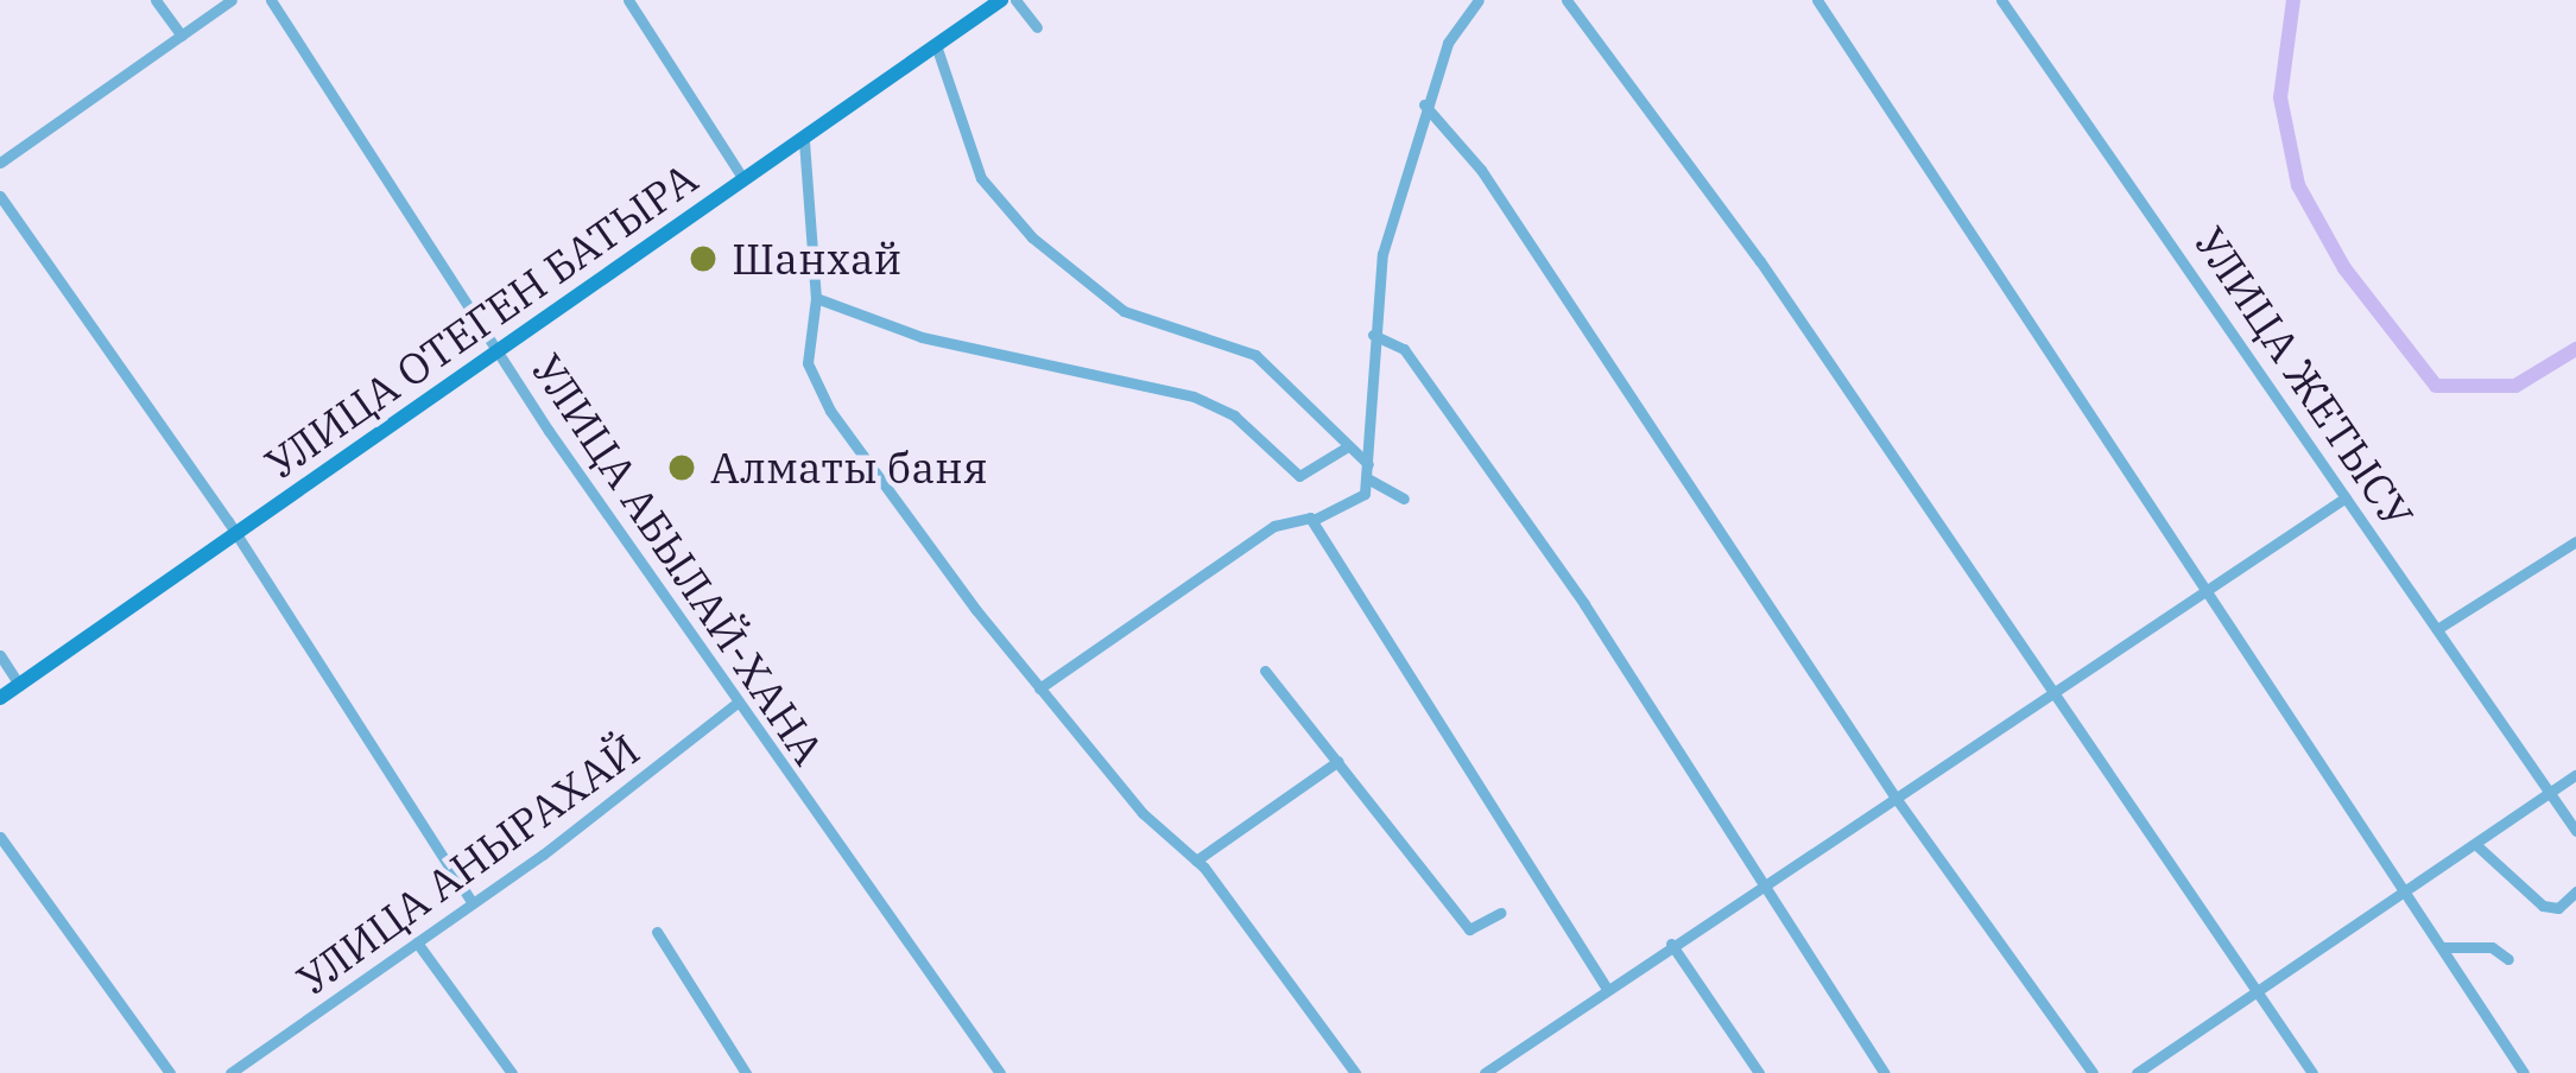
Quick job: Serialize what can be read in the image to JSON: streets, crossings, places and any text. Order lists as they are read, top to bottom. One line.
{"streets":{"main road":["УЛИЦА ОТЕГЕН БАТЫРА"],"street":["УЛИЦА ЖЕТЫСУ","УЛИЦА АБЫЛАЙ-ХАНА","УЛИЦА АНЫРАХАЙ"]},"crossings":[["УЛИЦА ОТЕГЕН БАТЫРА","УЛИЦА АБЫЛАЙ-ХАНА"],["УЛИЦА АБЫЛАЙ-ХАНА","УЛИЦА АНЫРАХАЙ"]],"places":["Шанхай","Алматы баня"]}
